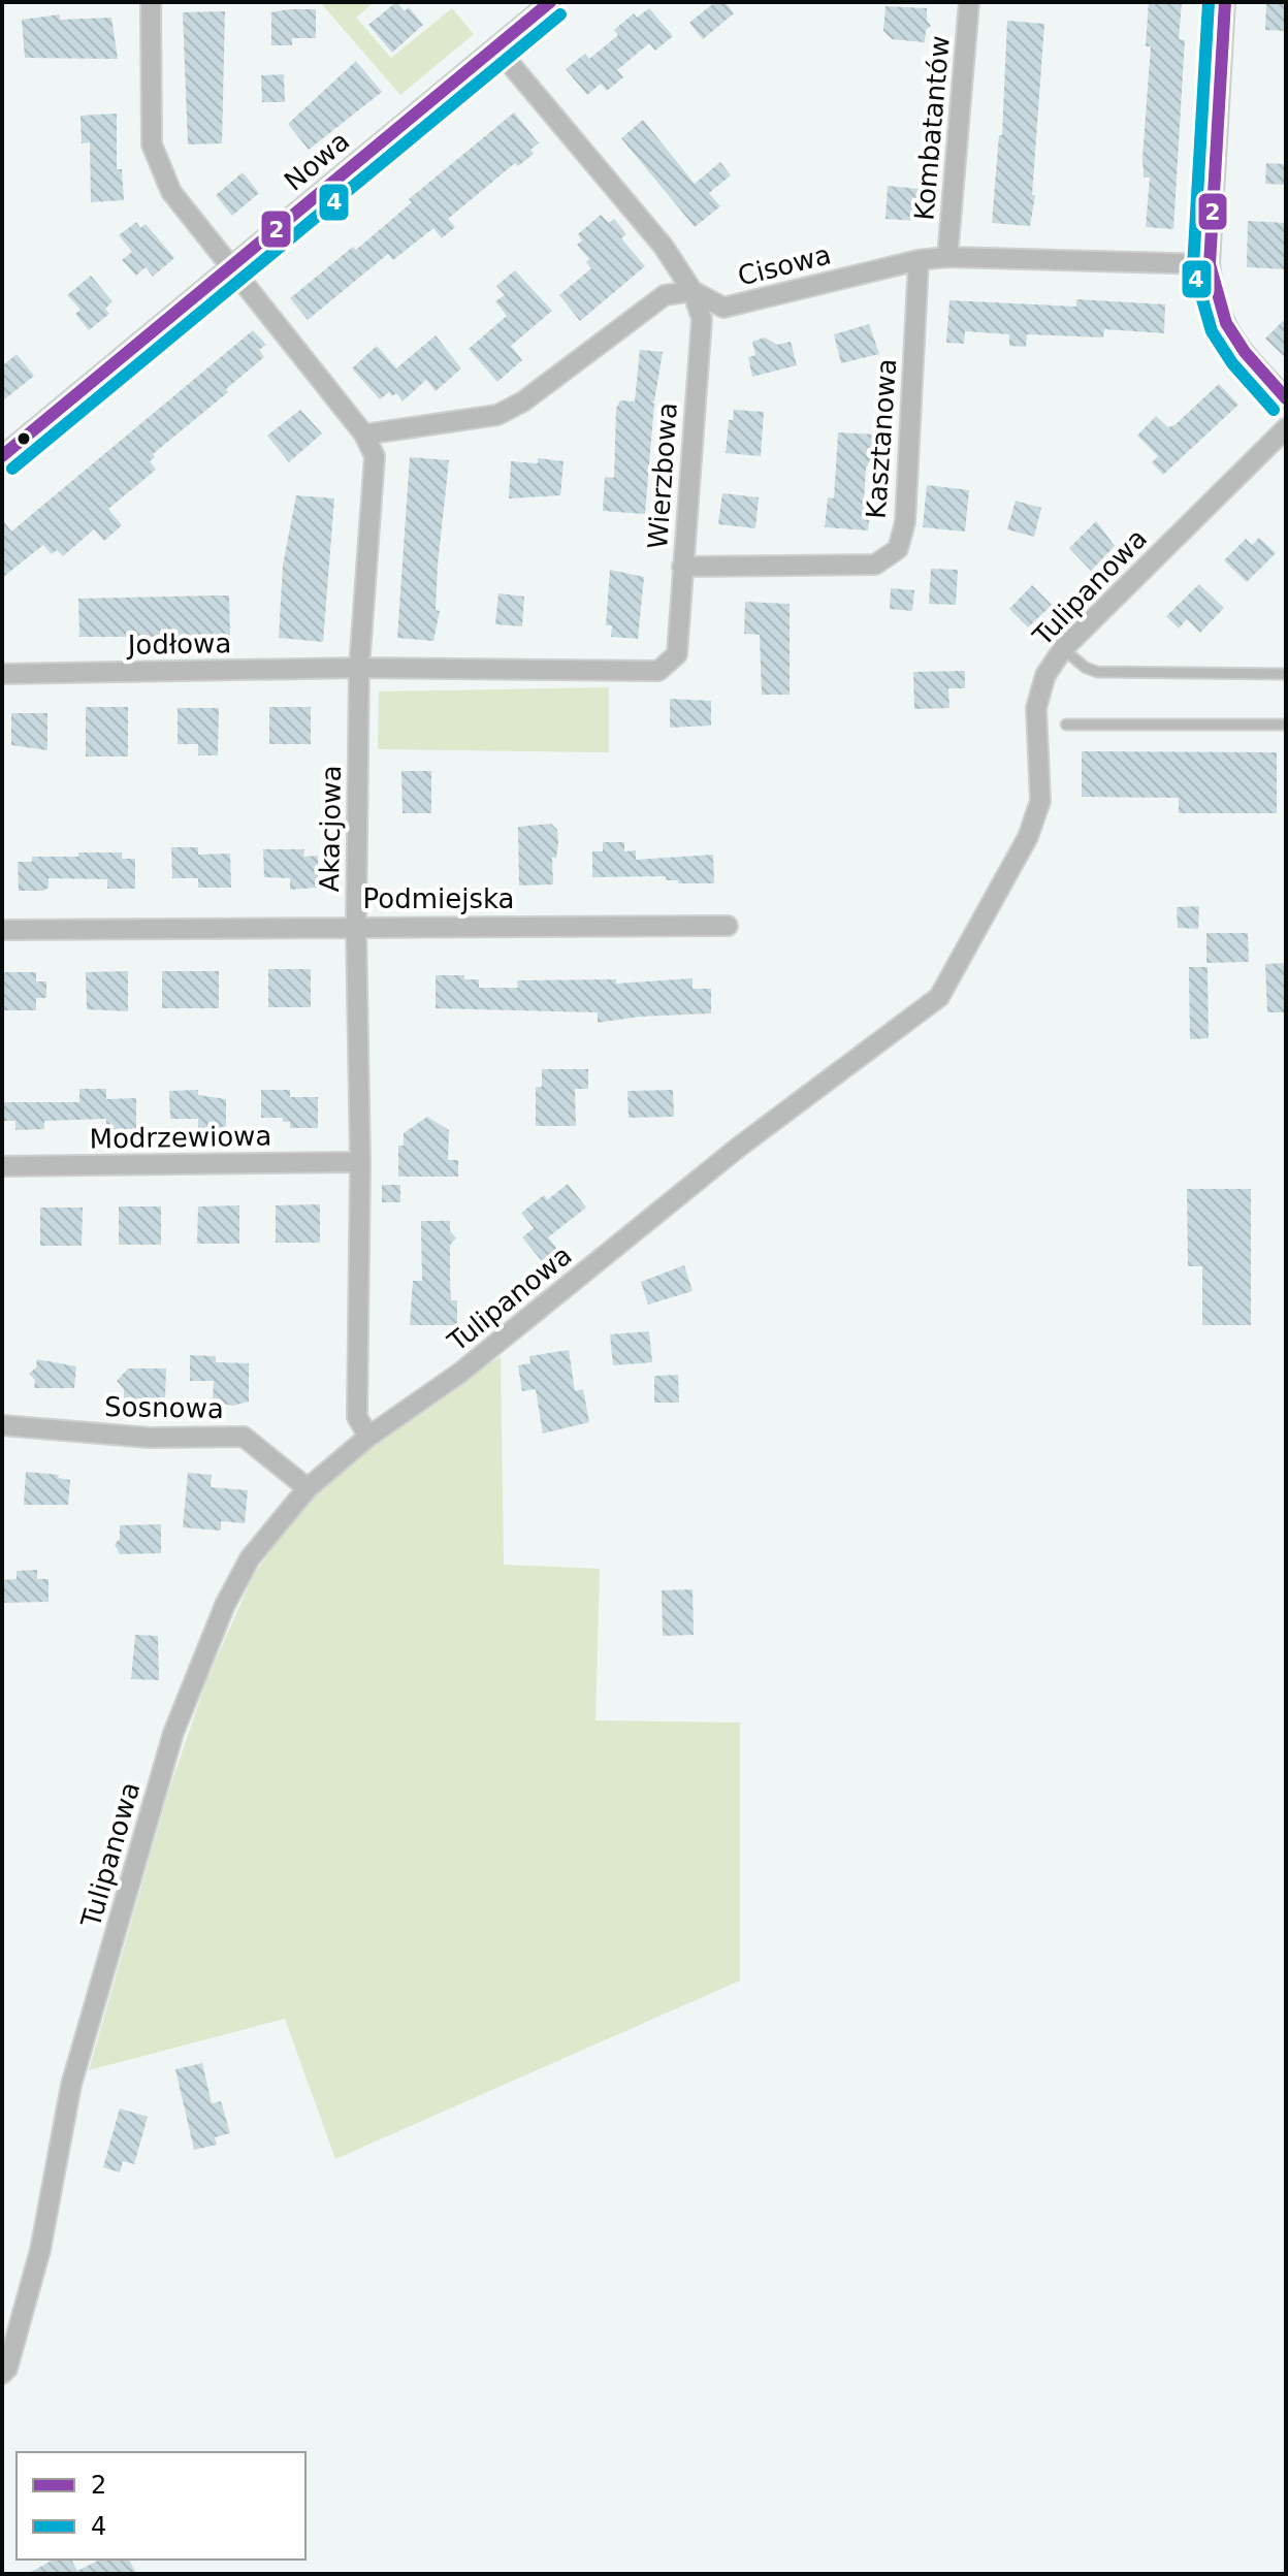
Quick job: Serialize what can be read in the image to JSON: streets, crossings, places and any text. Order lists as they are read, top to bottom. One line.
{"streets":{"street":["Kombatantów","Nowa","Cisowa","Kasztanowa","Wierzbowa","Tulipanowa","Jodłowa","Akacjowa","Podmiejska","Modrzewiowa","Sosnowa"]},"crossings":[["Kombatantów","Cisowa"],["Nowa","Wierzbowa"],["Nowa","Akacjowa"],["Cisowa","Kasztanowa"],["Cisowa","Wierzbowa"],["Kasztanowa","Wierzbowa"],["Wierzbowa","Jodłowa"],["Wierzbowa","Akacjowa"],["Tulipanowa","Akacjowa"],["Tulipanowa","Sosnowa"],["Jodłowa","Akacjowa"],["Akacjowa","Podmiejska"],["Akacjowa","Modrzewiowa"]],"lines":["transit line 2","transit line 4"],"legend":["2","4"]}
